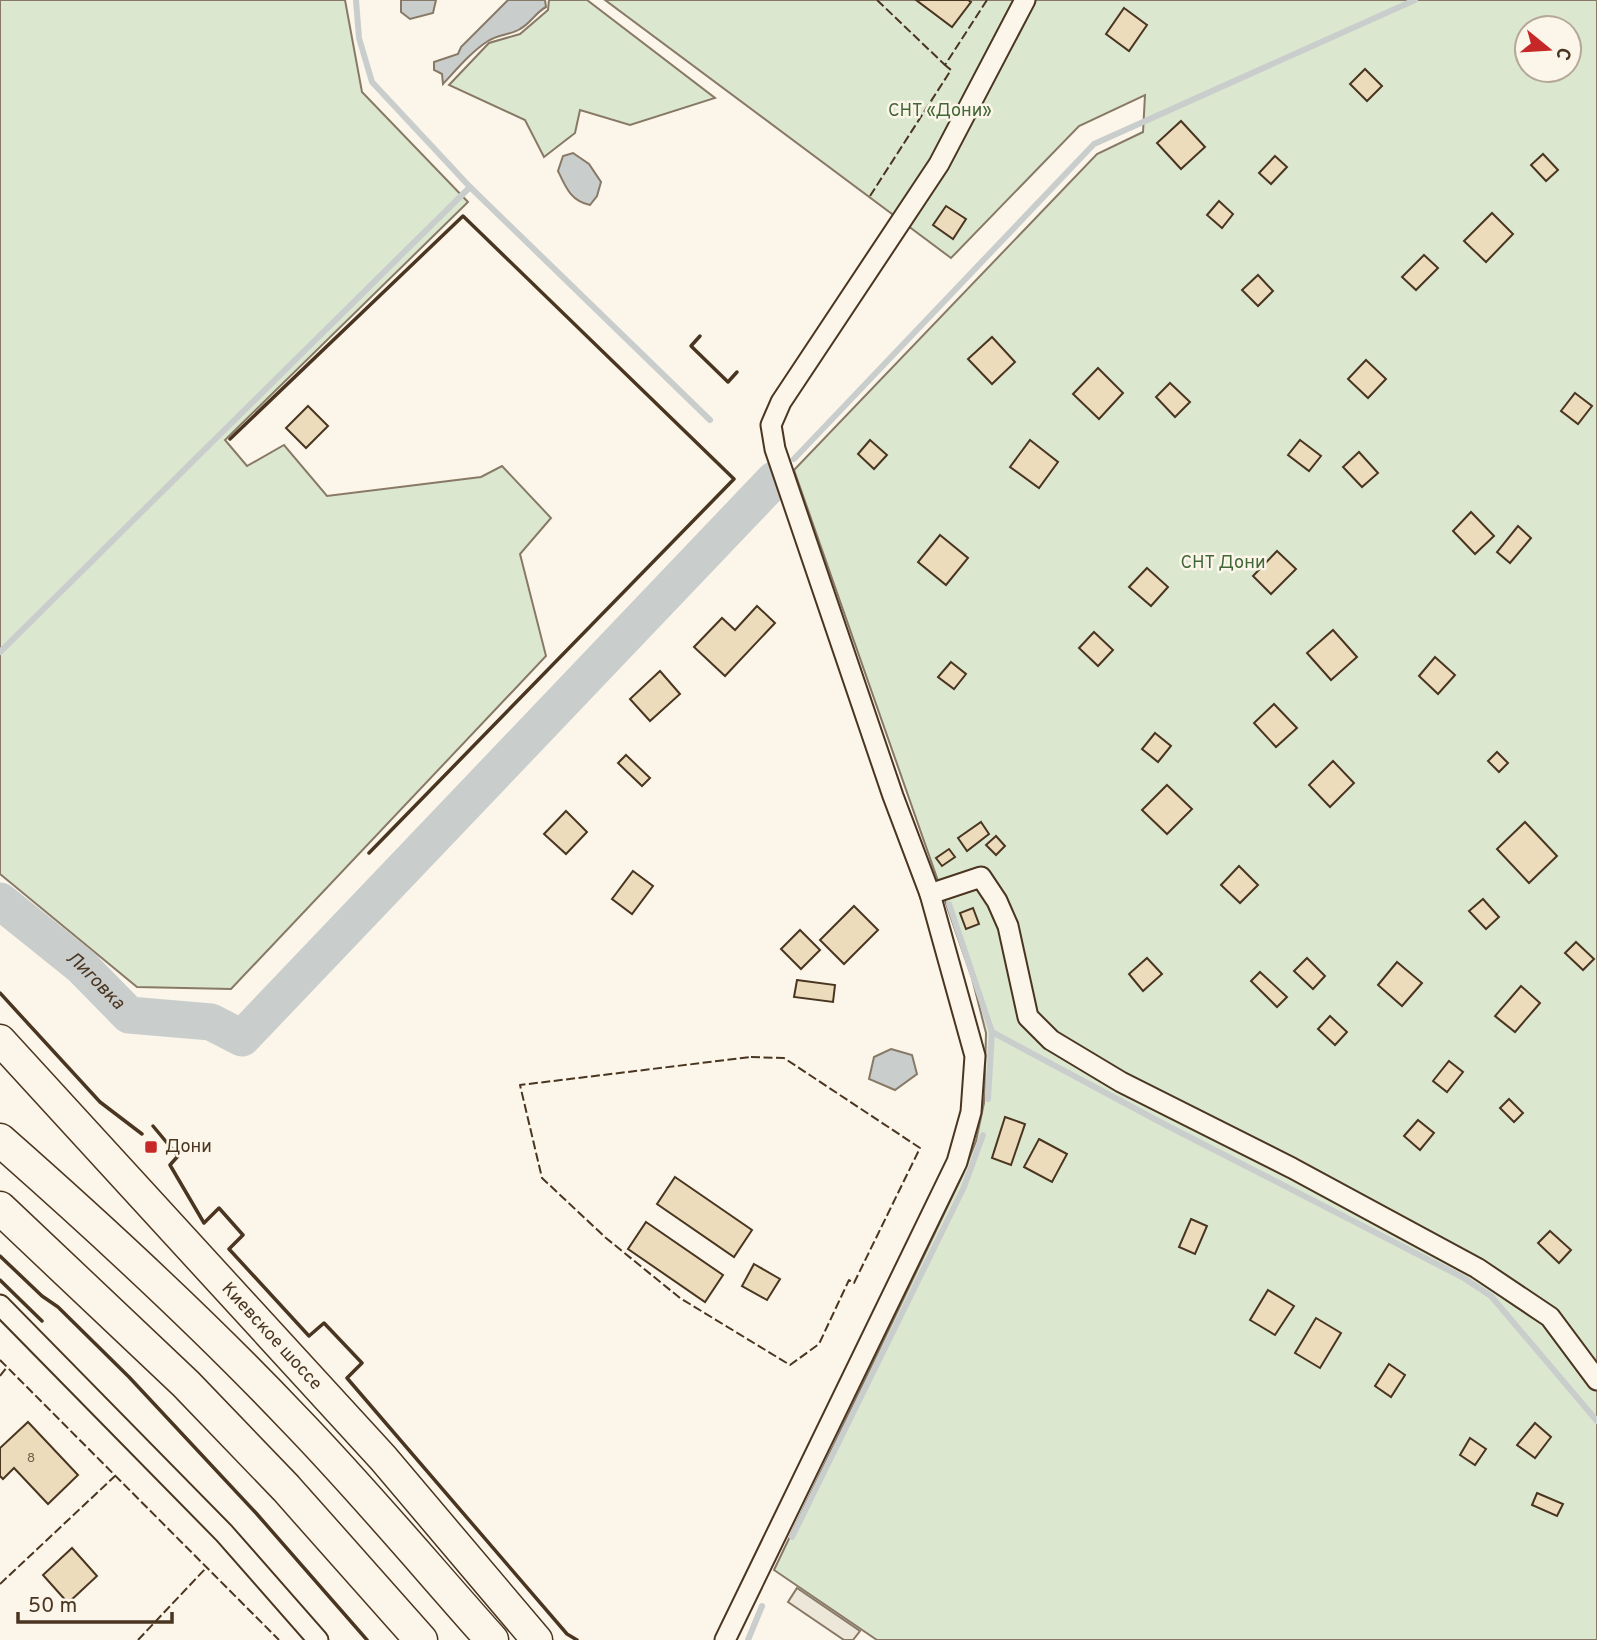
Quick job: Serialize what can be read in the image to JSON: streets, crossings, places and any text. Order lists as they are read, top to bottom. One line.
{"streets":{"main road":["Киевское шоссе"]},"water":["Лиговка"],"parks":["СНТ «Дони»","СНТ Дони"],"places":{"transit":["Дони"]},"house_numbers":["8"],"scale_bar":"50 m","north":"right"}
